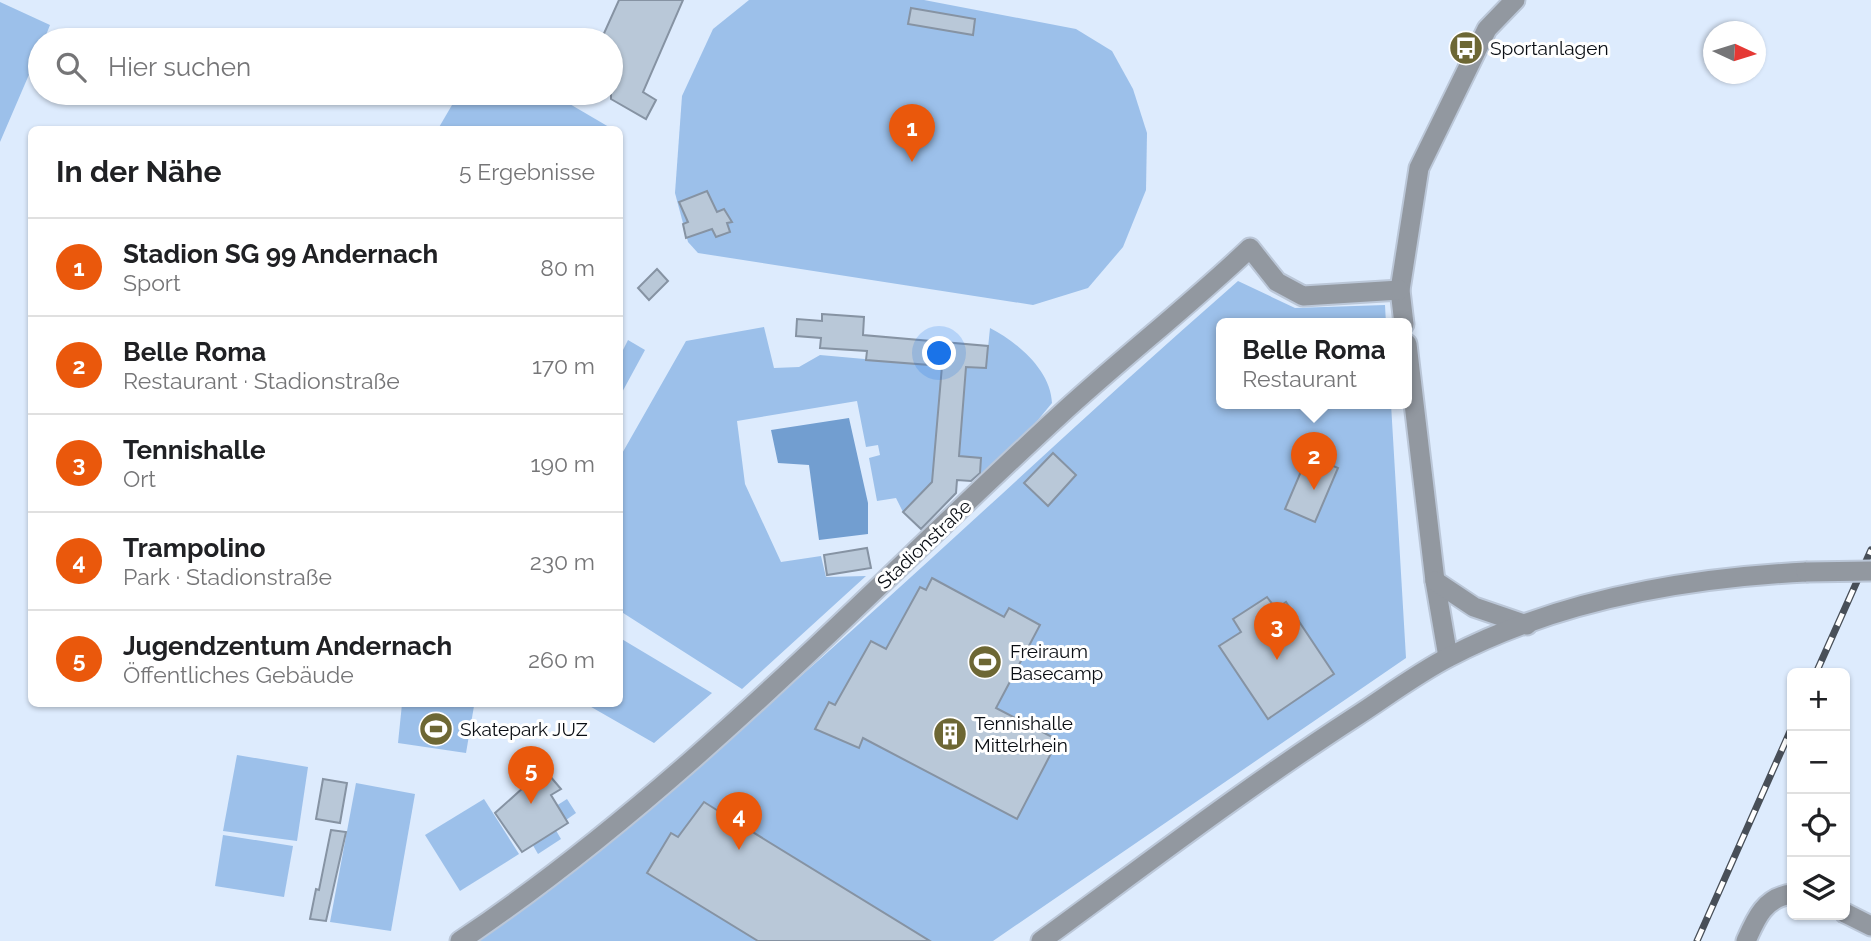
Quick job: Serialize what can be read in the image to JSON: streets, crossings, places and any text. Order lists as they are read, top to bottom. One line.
{"streets":{"street":["Stadionstraße"]},"places":{"bus stop":["Sportanlagen"],"sports":["Freiraum Basecamp","Skatepark JUZ"],"building":["Tennishalle Mittelrhein"]},"north":"right","page":{"search":"Hier suchen","pins":["1","2","3","5","4"],"heading":["In der Nähe","5 Ergebnisse"],"list":[{"mark":"1","name":"Stadion SG 99 Andernach","note":"Sport","value":"80 m"},{"mark":"2","name":"Belle Roma","note":"Restaurant · Stadionstraße","value":"170 m"},{"mark":"3","name":"Tennishalle","note":"Ort","value":"190 m"},{"mark":"4","name":"Trampolino","note":"Park · Stadionstraße","value":"230 m"},{"mark":"5","name":"Jugendzentum Andernach","note":"Öffentliches Gebäude","value":"260 m"}],"popup":["Belle Roma","Restaurant"],"map_buttons":["+","−"]}}
